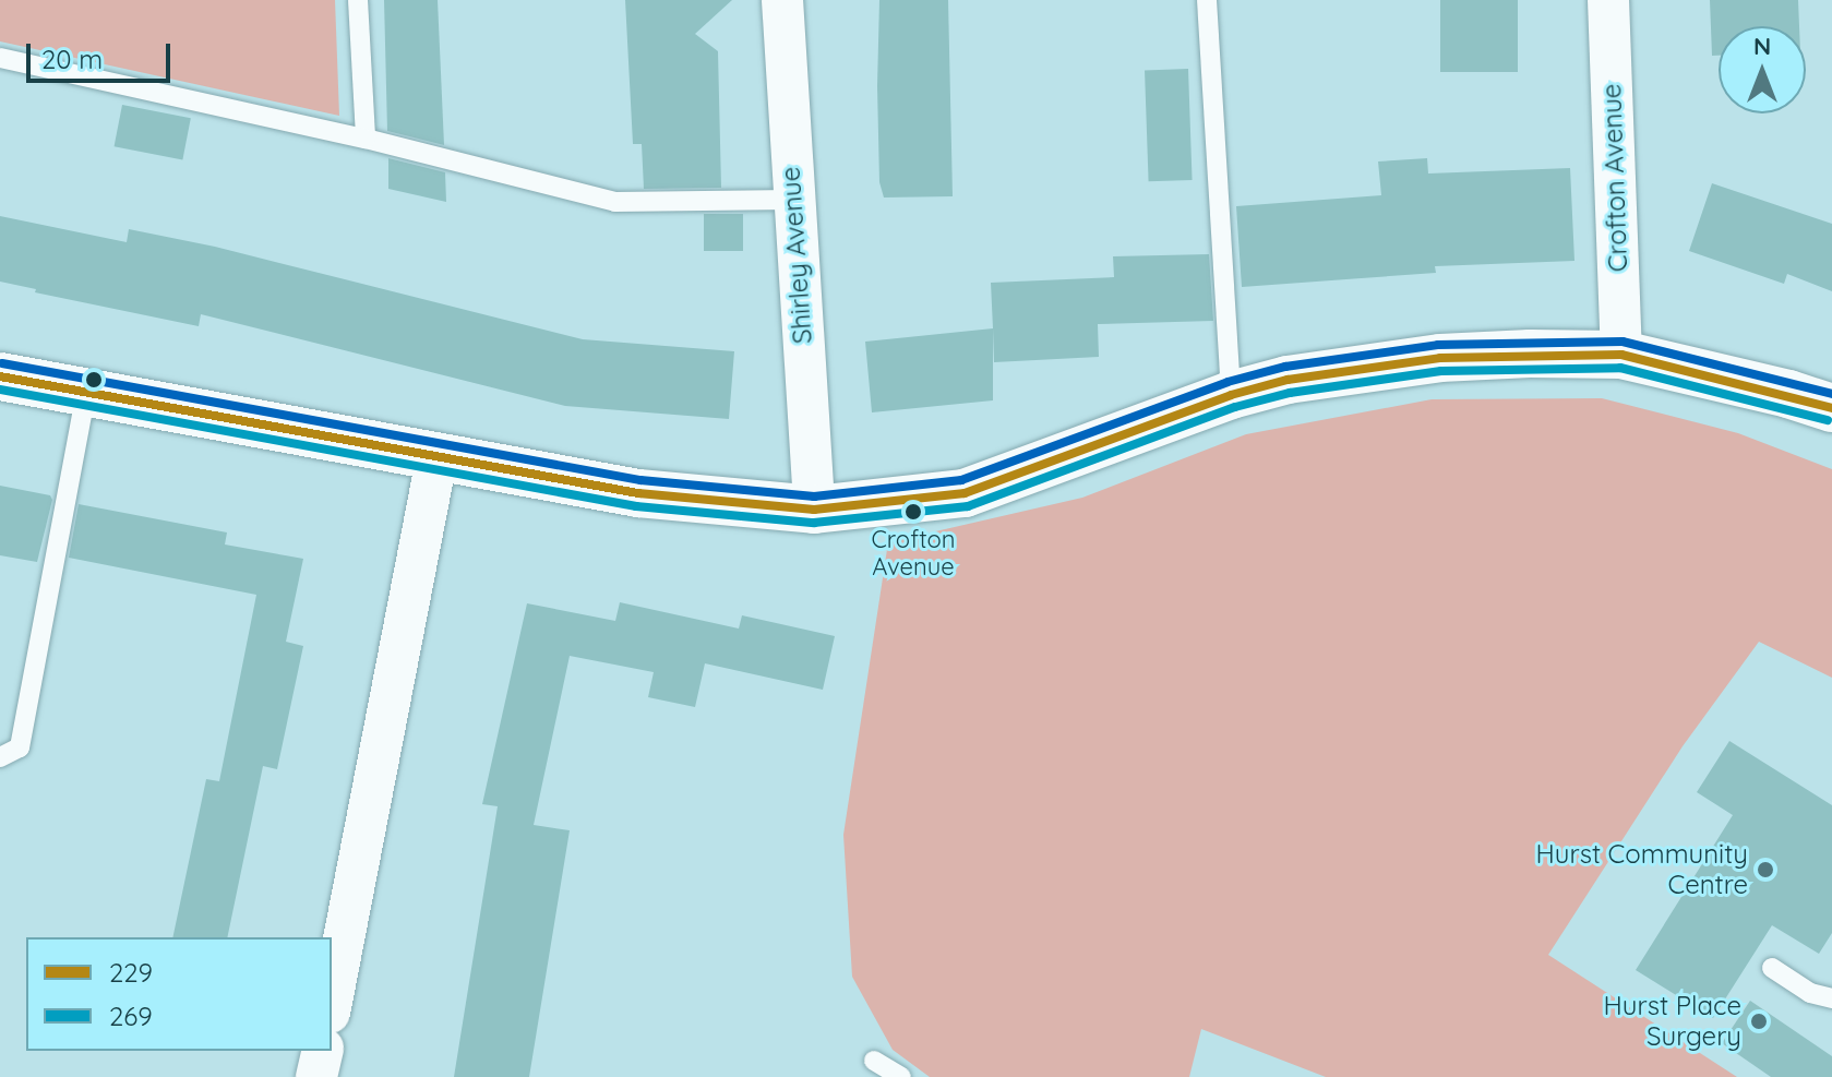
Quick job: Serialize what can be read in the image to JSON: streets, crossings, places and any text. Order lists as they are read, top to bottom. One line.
{"streets":{"street":["Crofton Avenue","Shirley Avenue"]},"places":["Crofton Avenue","Hurst Community Centre","Hurst Place Surgery"],"lines":["transit line 229","transit line 269"],"legend":["229","269"],"scale_bar":"20 m","north":"top"}
